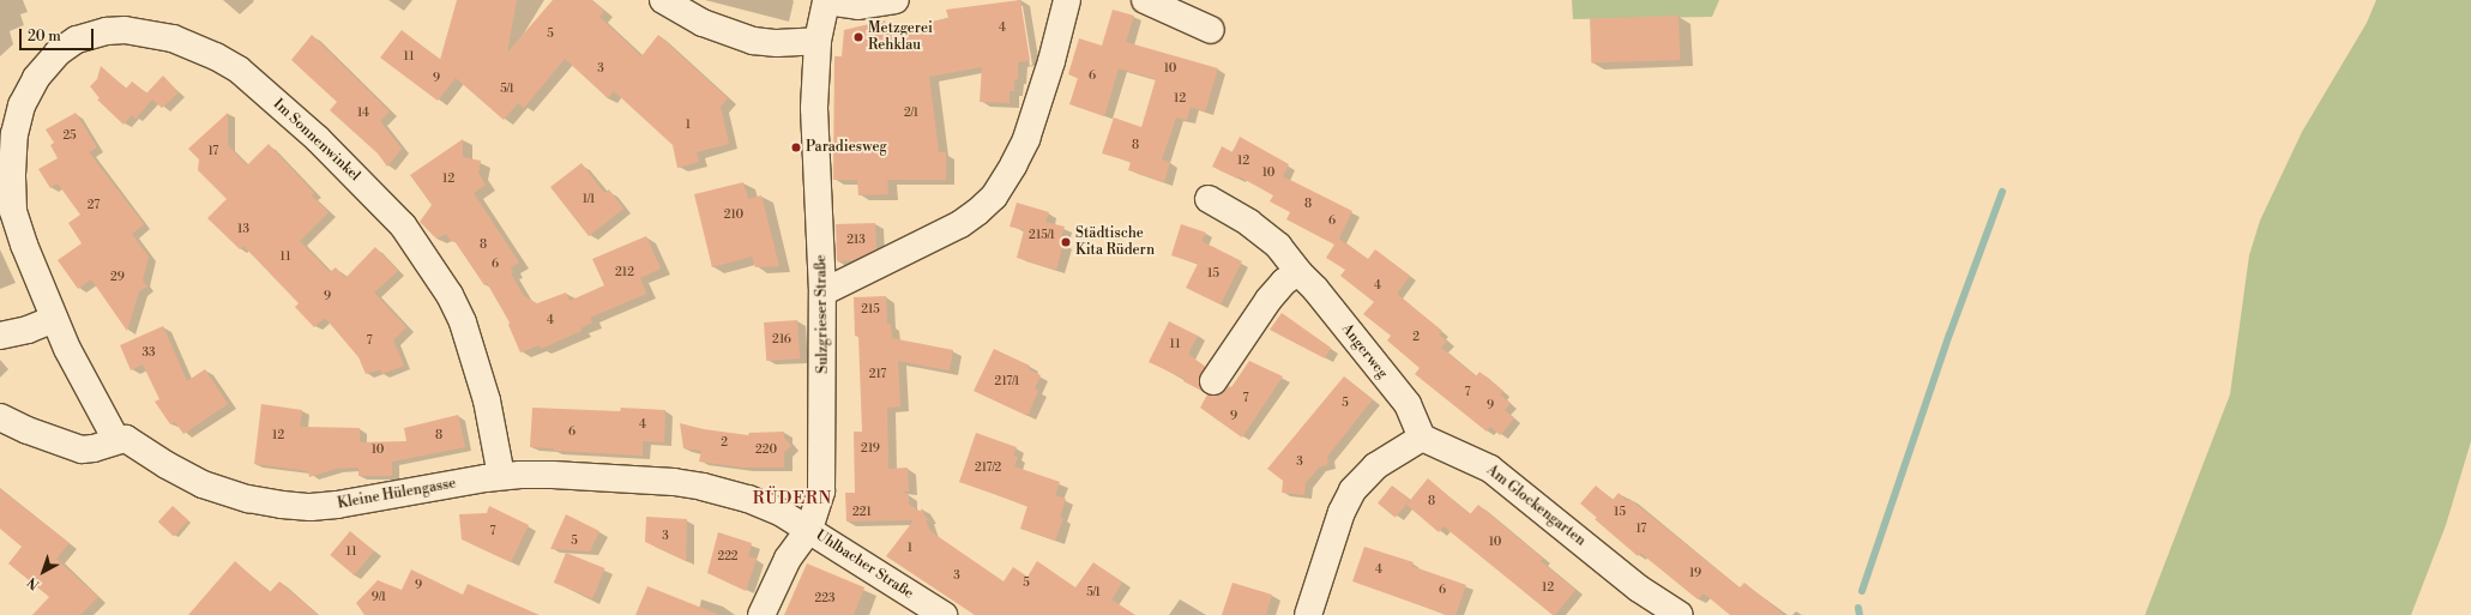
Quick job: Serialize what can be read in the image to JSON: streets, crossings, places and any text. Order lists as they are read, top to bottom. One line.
{"streets":{"street":["Im Sonnenwinkel","Sulzgrieser Straße","Angerweg","Kleine Hülengasse","Am Glockengarten","Uhlbacher Straße"]},"crossings":[["Im Sonnenwinkel","Kleine Hülengasse"],["Sulzgrieser Straße","Kleine Hülengasse"],["Sulzgrieser Straße","Uhlbacher Straße"],["Angerweg","Am Glockengarten"],["Kleine Hülengasse","Uhlbacher Straße"]],"districts":["RÜDERN"],"places":["Metzgerei Rehklau","Paradiesweg","Städtische Kita Rüdern"],"house_numbers":["4","5","11","3","10","6","9","5/1","12","14","2/1","1","25","8","17","12","10","12","1/1","8","27","210","6","13","215/1","213","8","11","6","212","15","29","4","9","215","4","2","216","7","11","33","217","217/1","7","7","5","9","9","4","6","12","8","2","219","10","220","3","217/2","8","221","15","17","7","3","5","10","1","11","222","4","19","3","5","9","12","6","5/1","9/1","223"],"scale_bar":"20 m","north":"bottom left"}
